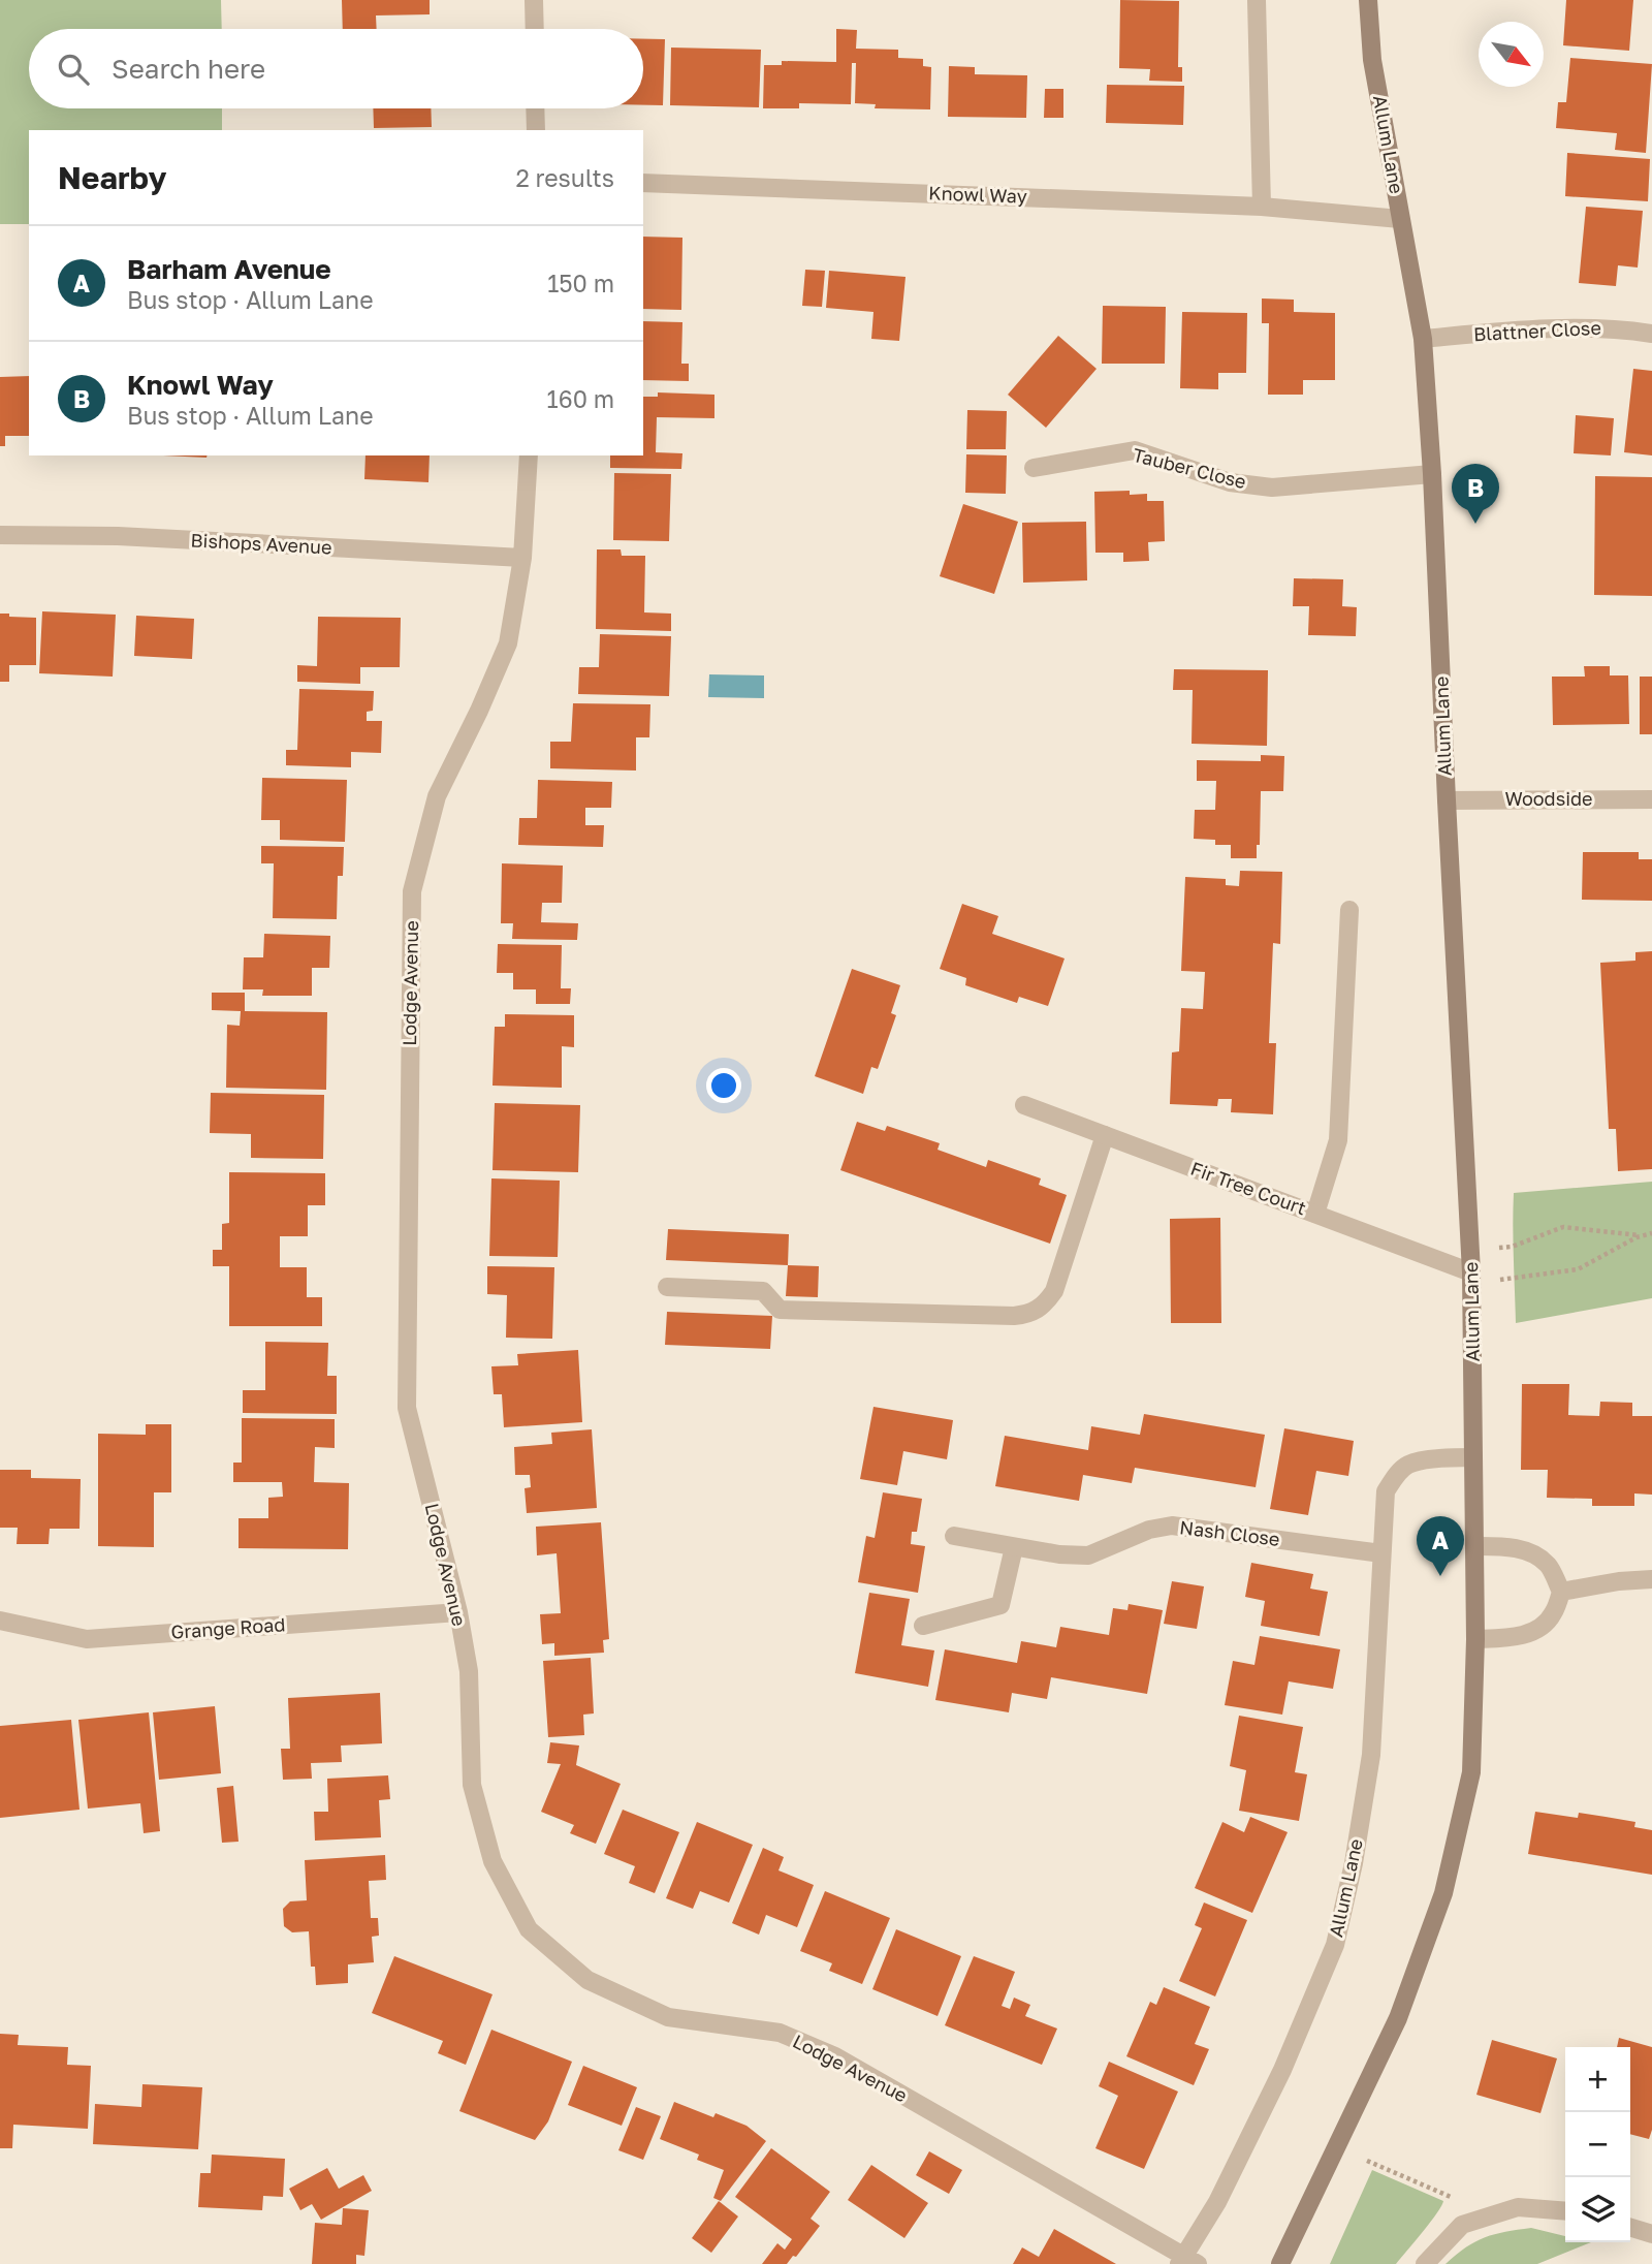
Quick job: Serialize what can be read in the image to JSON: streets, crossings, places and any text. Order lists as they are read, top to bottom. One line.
{"streets":{"main road":["Allum Lane"],"street":["Knowl Way","Blattner Close","Tauber Close","Bishops Avenue","Woodside","Lodge Avenue","Fir Tree Court","Nash Close","Grange Road"]},"crossings":[["Allum Lane","Knowl Way"],["Allum Lane","Blattner Close"],["Allum Lane","Tauber Close"],["Allum Lane","Woodside"],["Allum Lane","Lodge Avenue"],["Allum Lane","Fir Tree Court"],["Allum Lane","Nash Close"],["Bishops Avenue","Lodge Avenue"],["Lodge Avenue","Grange Road"]],"north":"bottom right","page":{"search":"Search here","heading":["Nearby","2 results"],"list":[{"mark":"A","name":"Barham Avenue","note":"Bus stop · Allum Lane","value":"150 m"},{"mark":"B","name":"Knowl Way","note":"Bus stop · Allum Lane","value":"160 m"}],"pins":["B","A"],"map_buttons":["+","−"]}}
